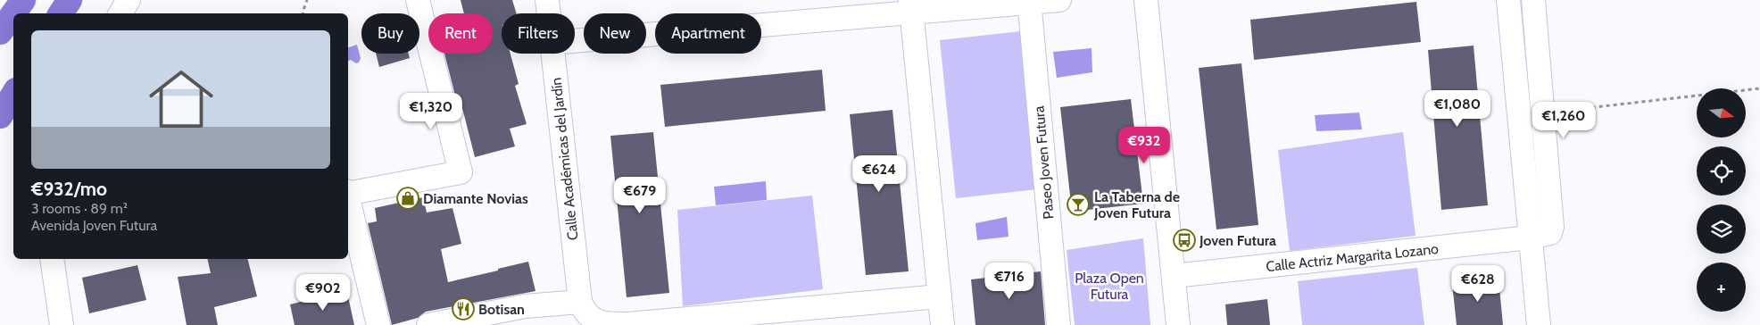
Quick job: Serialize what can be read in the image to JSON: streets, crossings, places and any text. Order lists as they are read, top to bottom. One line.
{"streets":{"street":["Calle Académicas del Jardín","Paseo Joven Futura","Calle Actriz Margarita Lozano"]},"parks":["Plaza Open Futura"],"places":{"shop":["Diamante Novias"],"bar":["La Taberna de Joven Futura"],"bus stop":["Joven Futura"],"restaurant":["Botisan"]},"north":"right","page":{"chip":["Buy","Rent","Filters","New","Apartment"],"list":[{"name":"€932/mo","note":"3 rooms · 89 m² · Avenida Joven Futura"}],"map_buttons":"+","price":["€1,080","€1,320","€1,260","€932","€624","€679","€716","€628","€902"]}}
